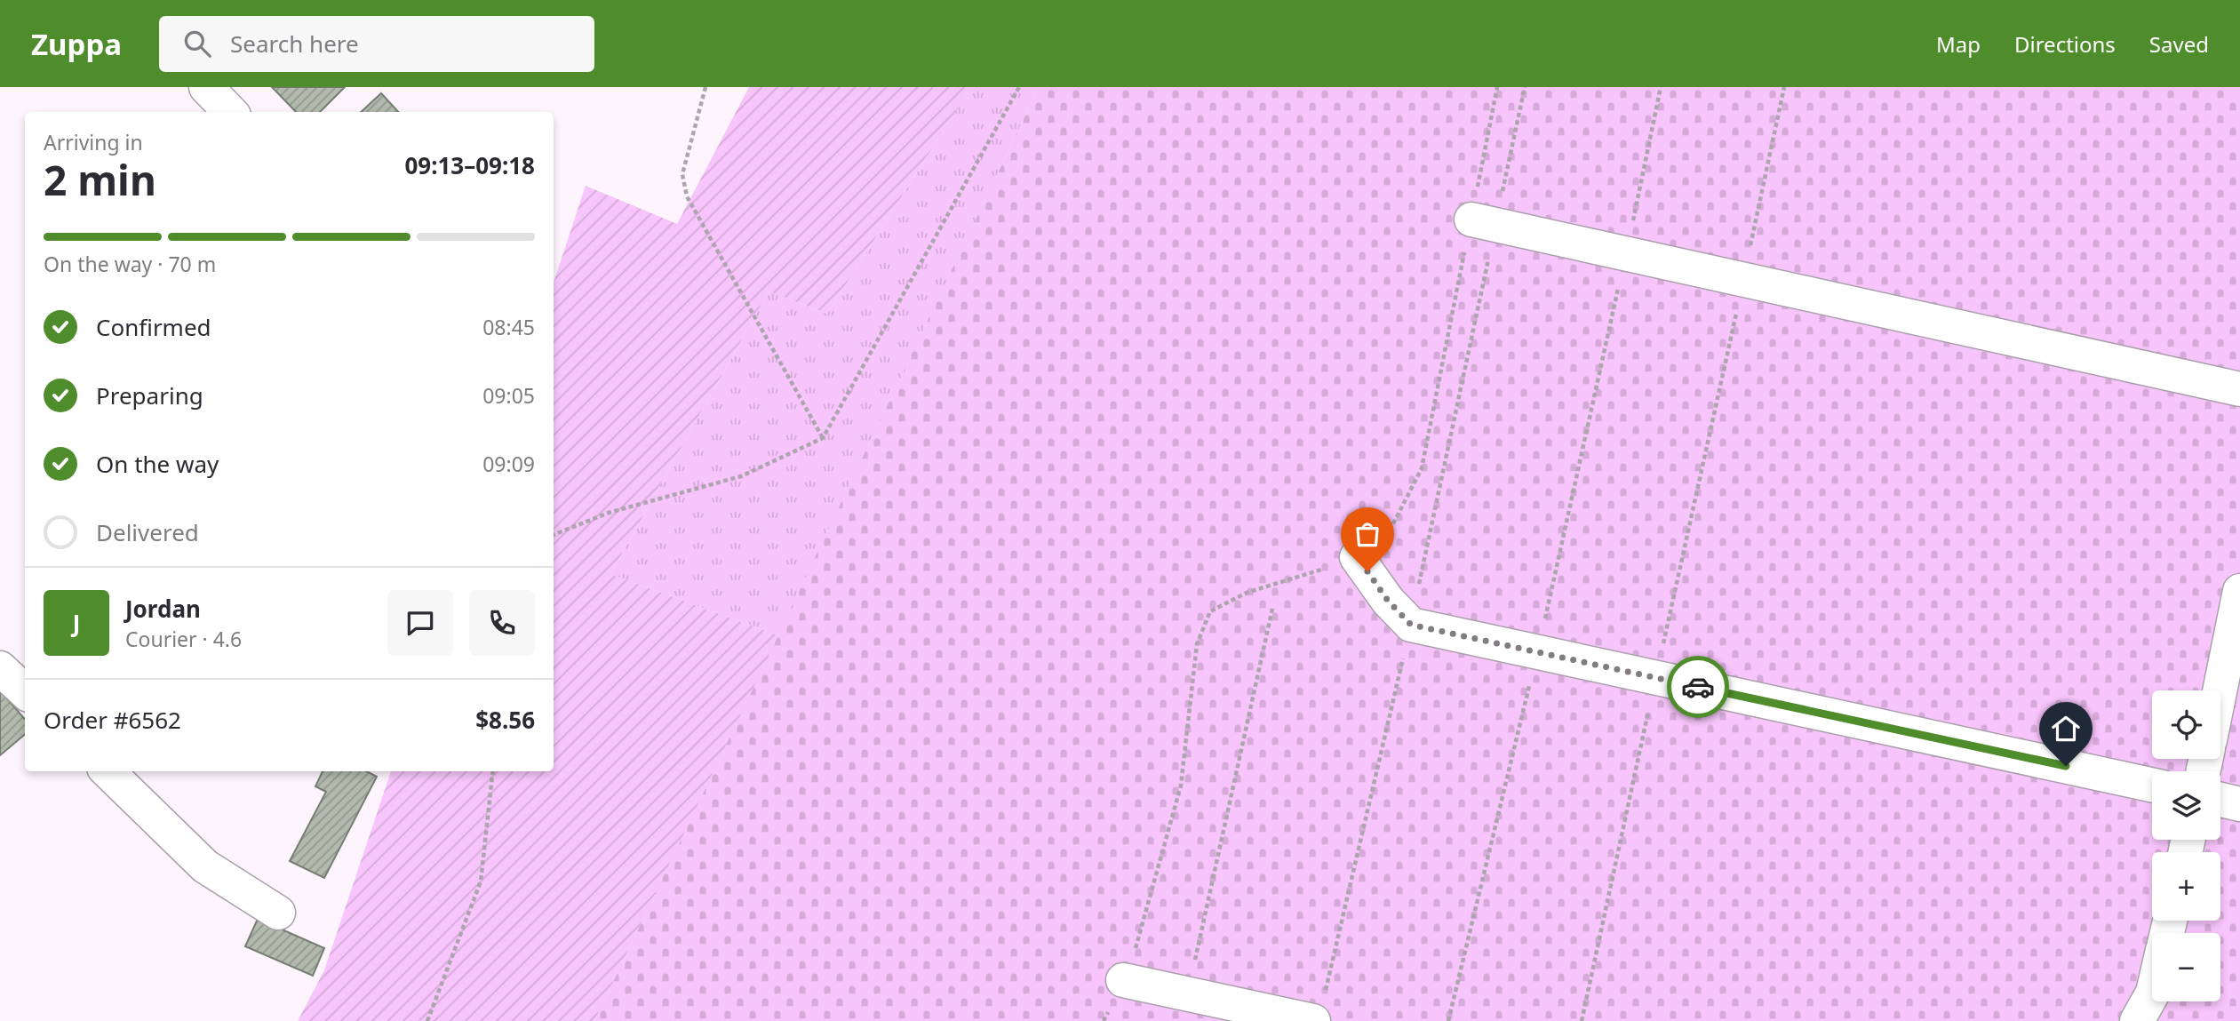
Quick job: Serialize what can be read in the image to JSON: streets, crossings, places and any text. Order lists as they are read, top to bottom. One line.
{"page":{"header":"Zuppa","search":"Search here","nav":["Map","Directions","Saved"],"heading":["2 min","Arriving in","09:13–09:18"],"panel":["Jordan","Courier · 4.6","Order #6562","$8.56"],"bar":"On the way · 70 m","list":[["Confirmed","08:45"],["Preparing","09:05"],["On the way","09:09"],"Delivered"],"round":"J","map_buttons":["+","−"]}}
